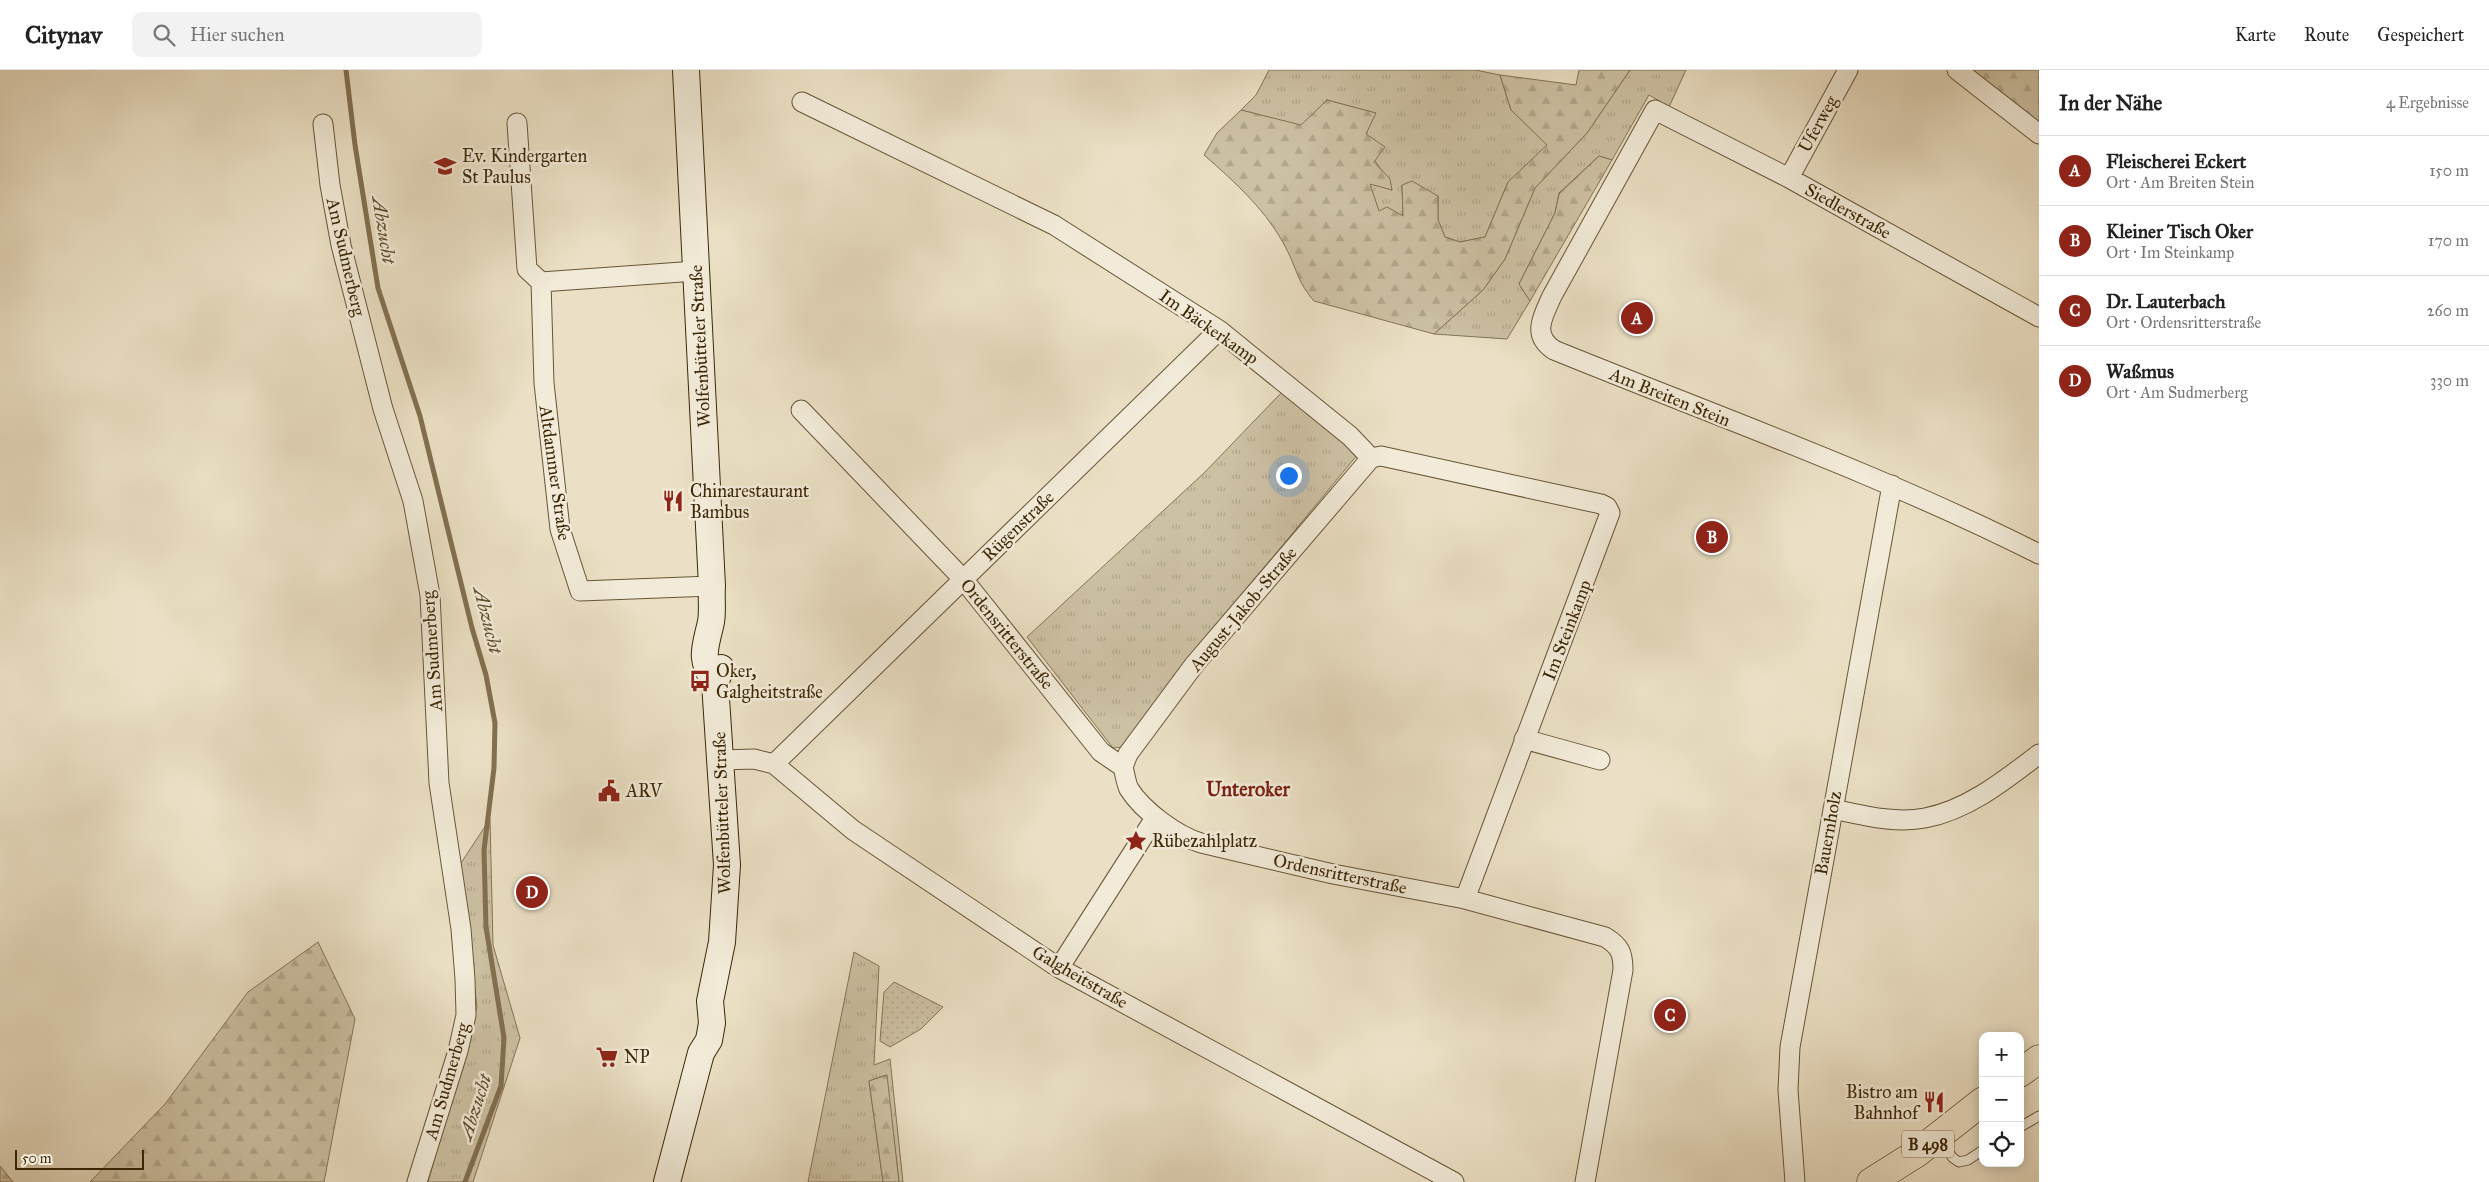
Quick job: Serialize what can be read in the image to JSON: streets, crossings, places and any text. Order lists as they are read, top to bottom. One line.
{"streets":{"main road":["Wolfenbütteler Straße","B 498"],"street":["Uferweg","Siedlerstraße","Am Sudmerberg","Im Bäckerkamp","Am Breiten Stein","Altdammer Straße","Rügenstraße","August-Jakob-Straße","Im Steinkamp","Ordensritterstraße","Bauernholz","Galgheitstraße"]},"crossings":[["Uferweg","Siedlerstraße"],["Siedlerstraße","Am Breiten Stein"],["Im Bäckerkamp","Rügenstraße"],["Im Bäckerkamp","August-Jakob-Straße"],["Im Bäckerkamp","Im Steinkamp"],["Wolfenbütteler Straße","Altdammer Straße"],["Wolfenbütteler Straße","Galgheitstraße"],["Am Breiten Stein","Bauernholz"],["Rügenstraße","Ordensritterstraße"],["Rügenstraße","Galgheitstraße"],["August-Jakob-Straße","Im Steinkamp"],["August-Jakob-Straße","Ordensritterstraße"],["Im Steinkamp","Ordensritterstraße"]],"districts":["Unteroker"],"water":["Abzucht"],"places":{"school or university":["Ev. Kindergarten St Paulus"],"restaurant":["Chinarestaurant Bambus","Bistro am Bahnhof"],"bus stop":["Oker, Galgheitstraße"],"public building":["ARV"],"place":["Rübezahlplatz"],"supermarket":["NP"]},"scale_bar":"50 m","page":{"header":"Citynav","search":"Hier suchen","nav":["Karte","Route","Gespeichert"],"heading":["In der Nähe","4 Ergebnisse"],"list":[{"mark":"A","name":"Fleischerei Eckert","note":"Ort · Am Breiten Stein","value":"150 m"},{"mark":"B","name":"Kleiner Tisch Oker","note":"Ort · Im Steinkamp","value":"170 m"},{"mark":"C","name":"Dr. Lauterbach","note":"Ort · Ordensritterstraße","value":"260 m"},{"mark":"D","name":"Waßmus","note":"Ort · Am Sudmerberg","value":"330 m"}],"pins":["A","B","D","C"],"map_buttons":["+","−"],"scale":"50 m"}}
